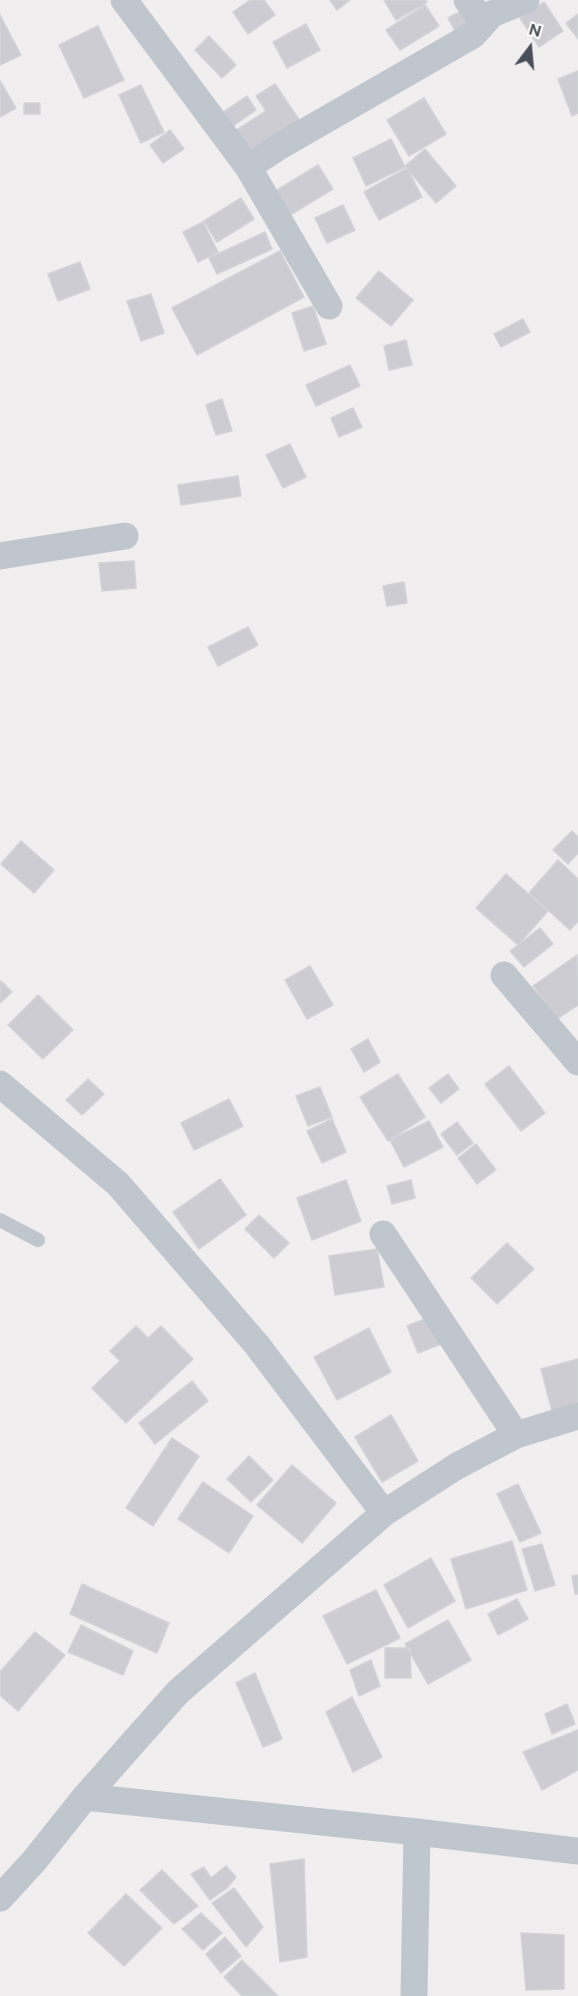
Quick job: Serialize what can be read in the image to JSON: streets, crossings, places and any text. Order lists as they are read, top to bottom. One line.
{"north":"top"}
